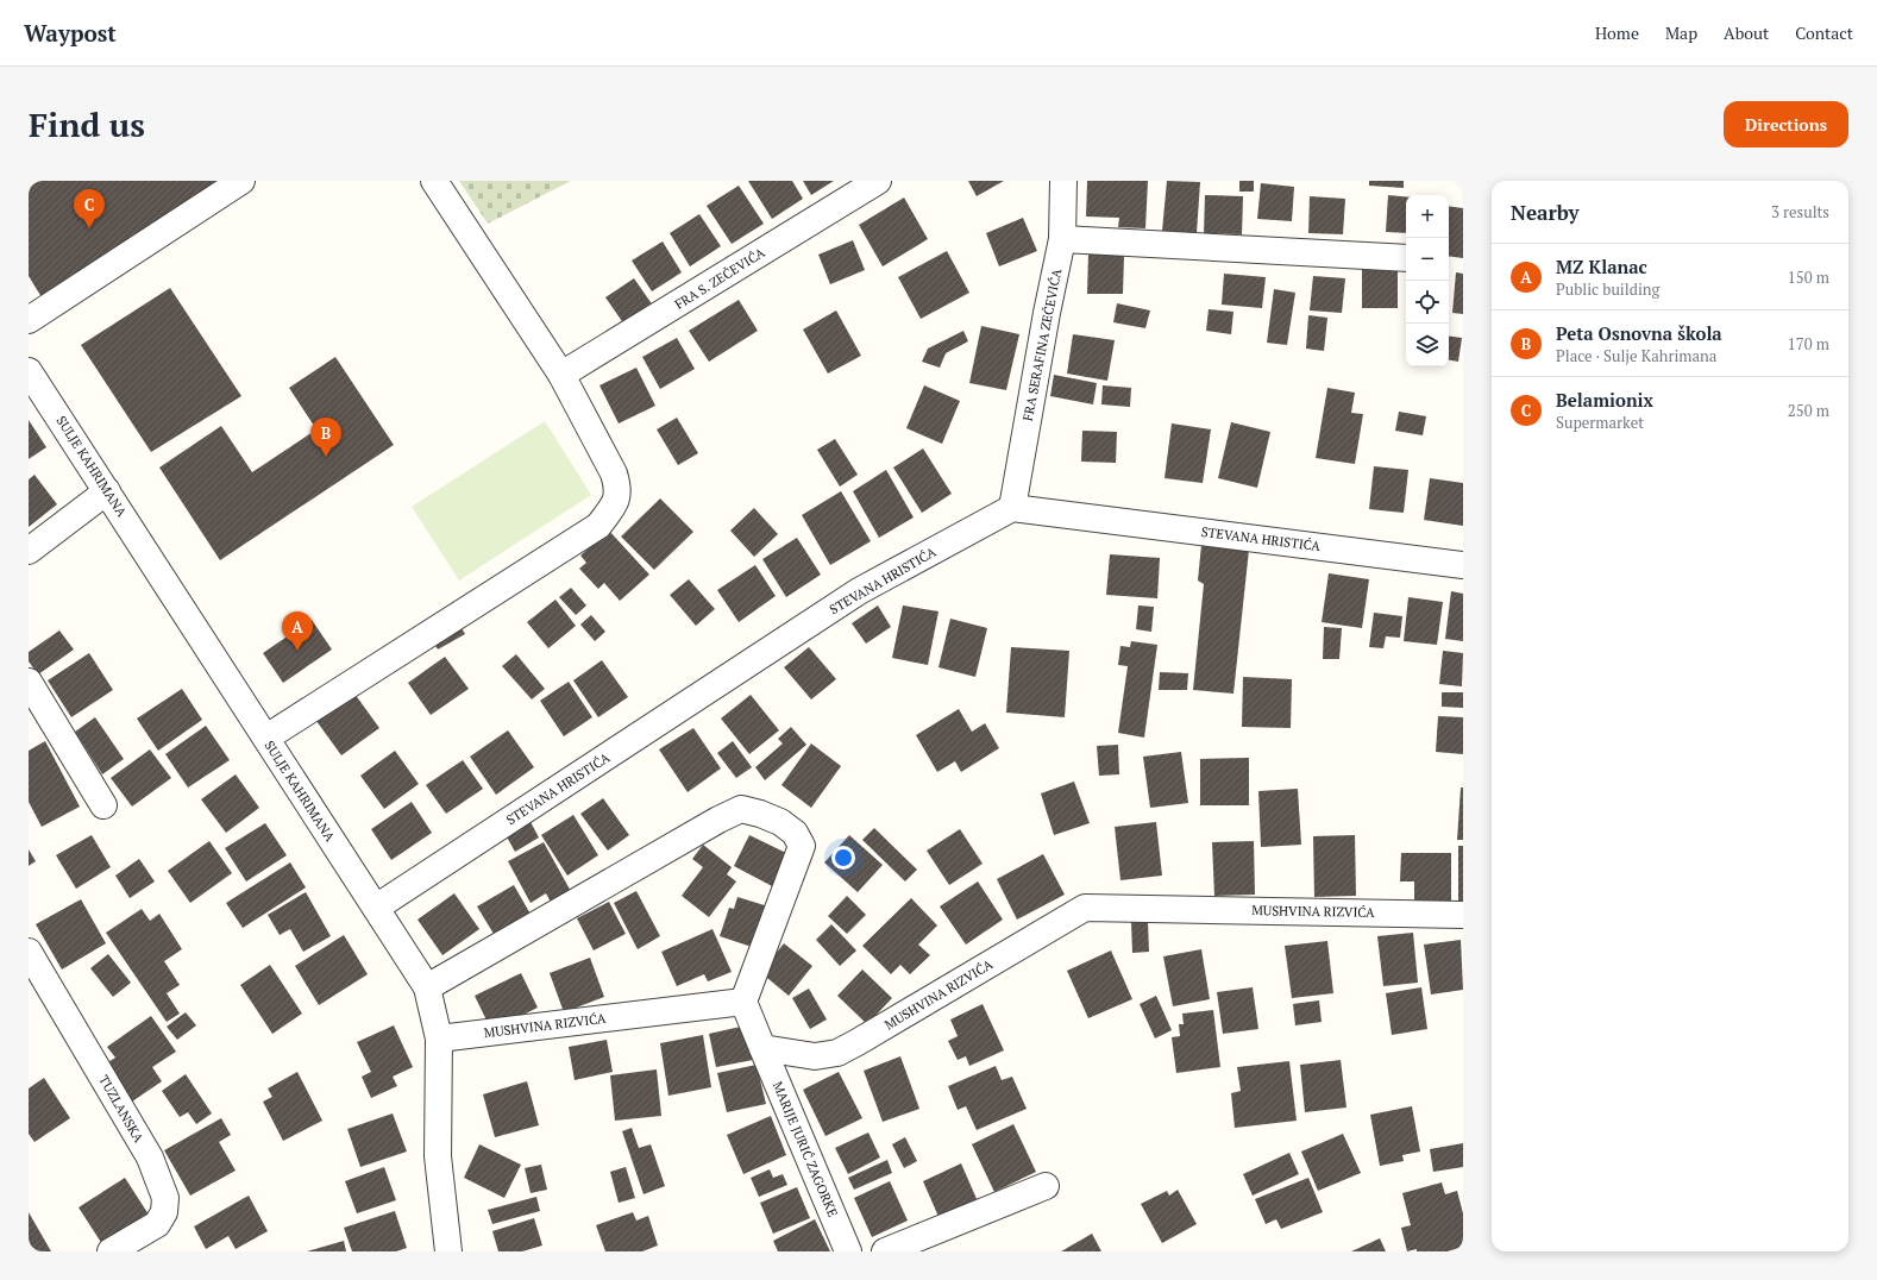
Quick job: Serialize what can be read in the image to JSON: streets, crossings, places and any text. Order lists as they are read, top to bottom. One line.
{"streets":{"street":["FRA S. ZEČEVIĆA","FRA SERAFINA ZEČEVIĆA","SULJE KAHRIMANA","STEVANA HRISTIĆA","MUSHVINA RIZVIĆA","TUZLANSKA","MARIJE JURIĆ ZAGORKE"]},"crossings":[["FRA SERAFINA ZEČEVIĆA","STEVANA HRISTIĆA"],["SULJE KAHRIMANA","STEVANA HRISTIĆA"],["SULJE KAHRIMANA","MUSHVINA RIZVIĆA"],["MUSHVINA RIZVIĆA","MARIJE JURIĆ ZAGORKE"]],"page":{"header":"Waypost","nav":["Home","Map","About","Contact"],"buttons":"Directions","title":"Find us","heading":["Nearby","3 results"],"pins":["C","B","A"],"map_buttons":["+","−"],"list":[{"mark":"A","name":"MZ Klanac","note":"Public building","value":"150 m"},{"mark":"B","name":"Peta Osnovna škola","note":"Place · Sulje Kahrimana","value":"170 m"},{"mark":"C","name":"Belamionix","note":"Supermarket","value":"250 m"}]}}
